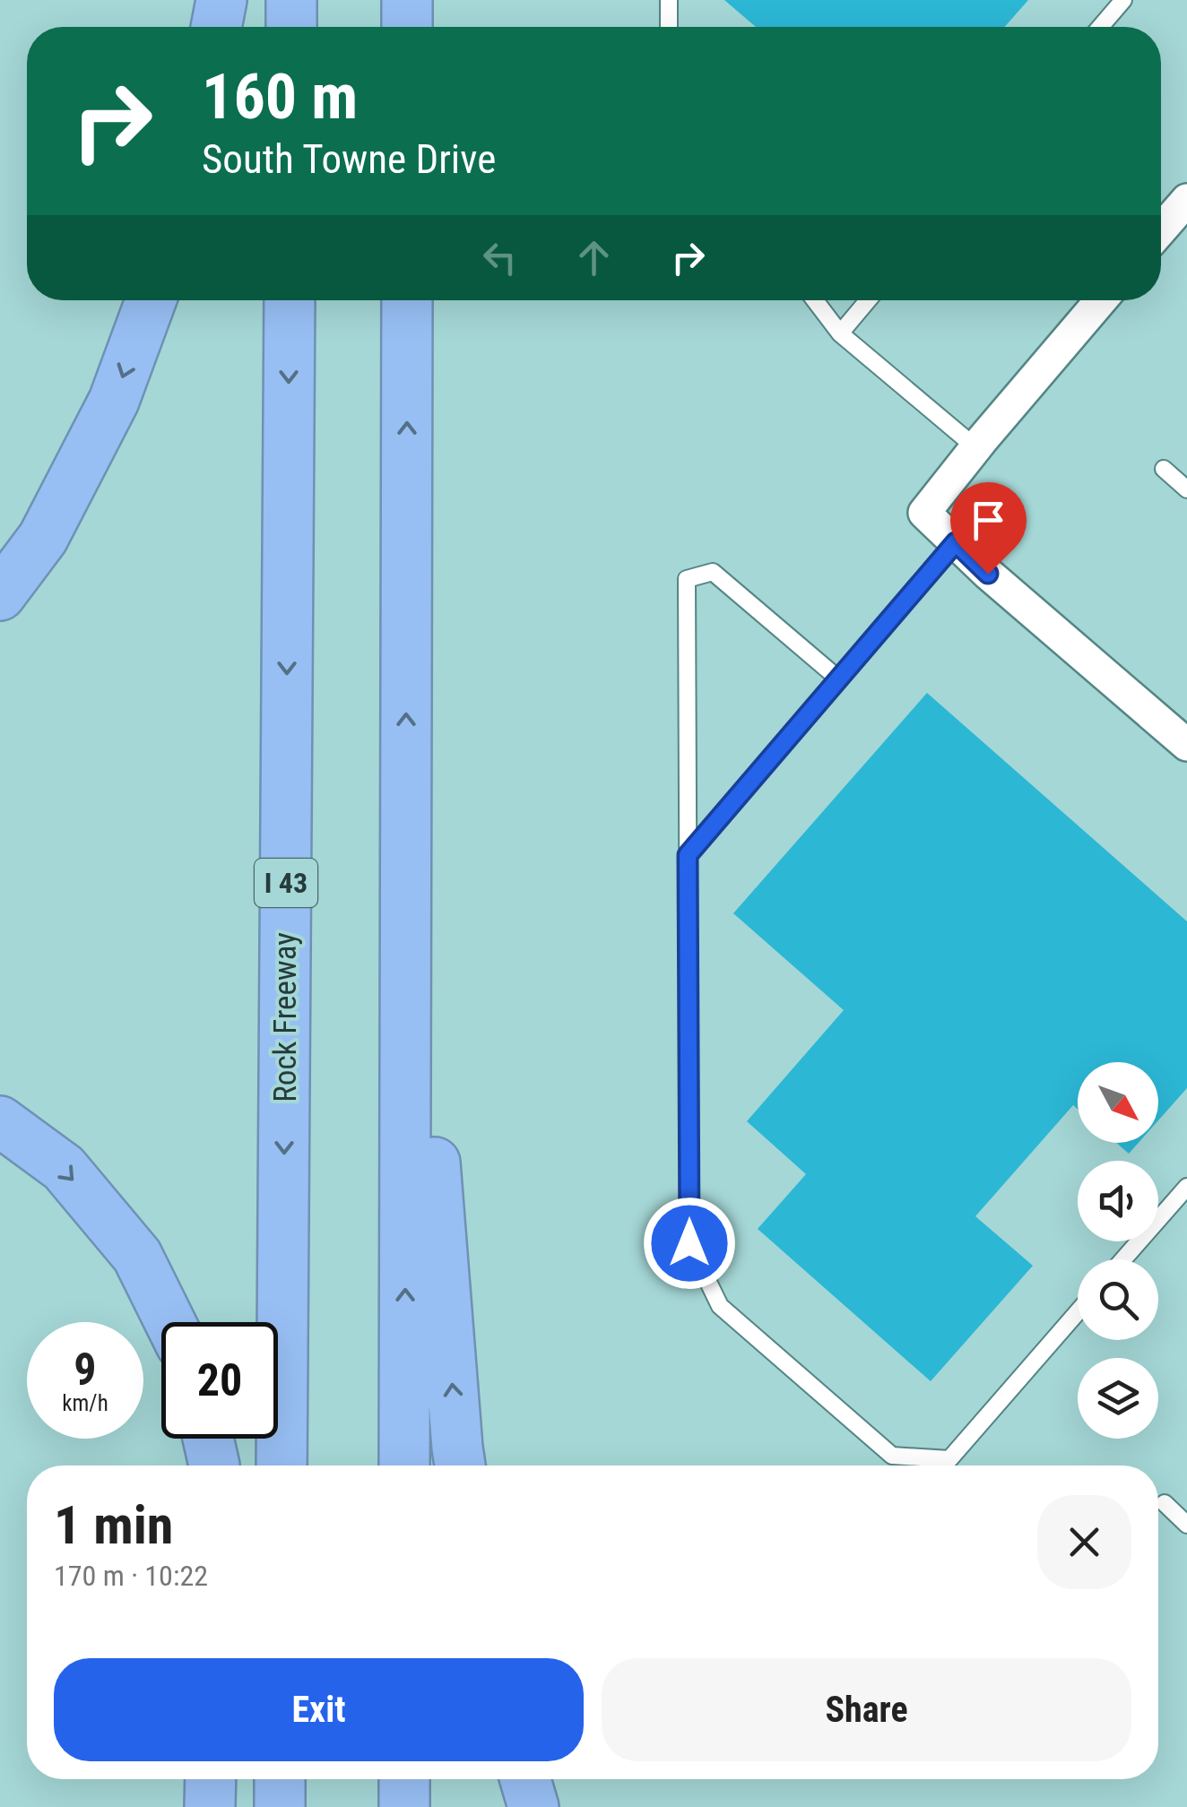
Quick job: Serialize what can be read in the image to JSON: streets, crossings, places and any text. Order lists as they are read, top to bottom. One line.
{"streets":{"highway":["I 43","Rock Freeway"]},"north":"bottom right","page":{"turn":["160 m","South Towne Drive"],"speed":"9 km/h","limit":"20","heading":["1 min","170 m · 10:22"],"buttons":["Exit","Share"]}}
